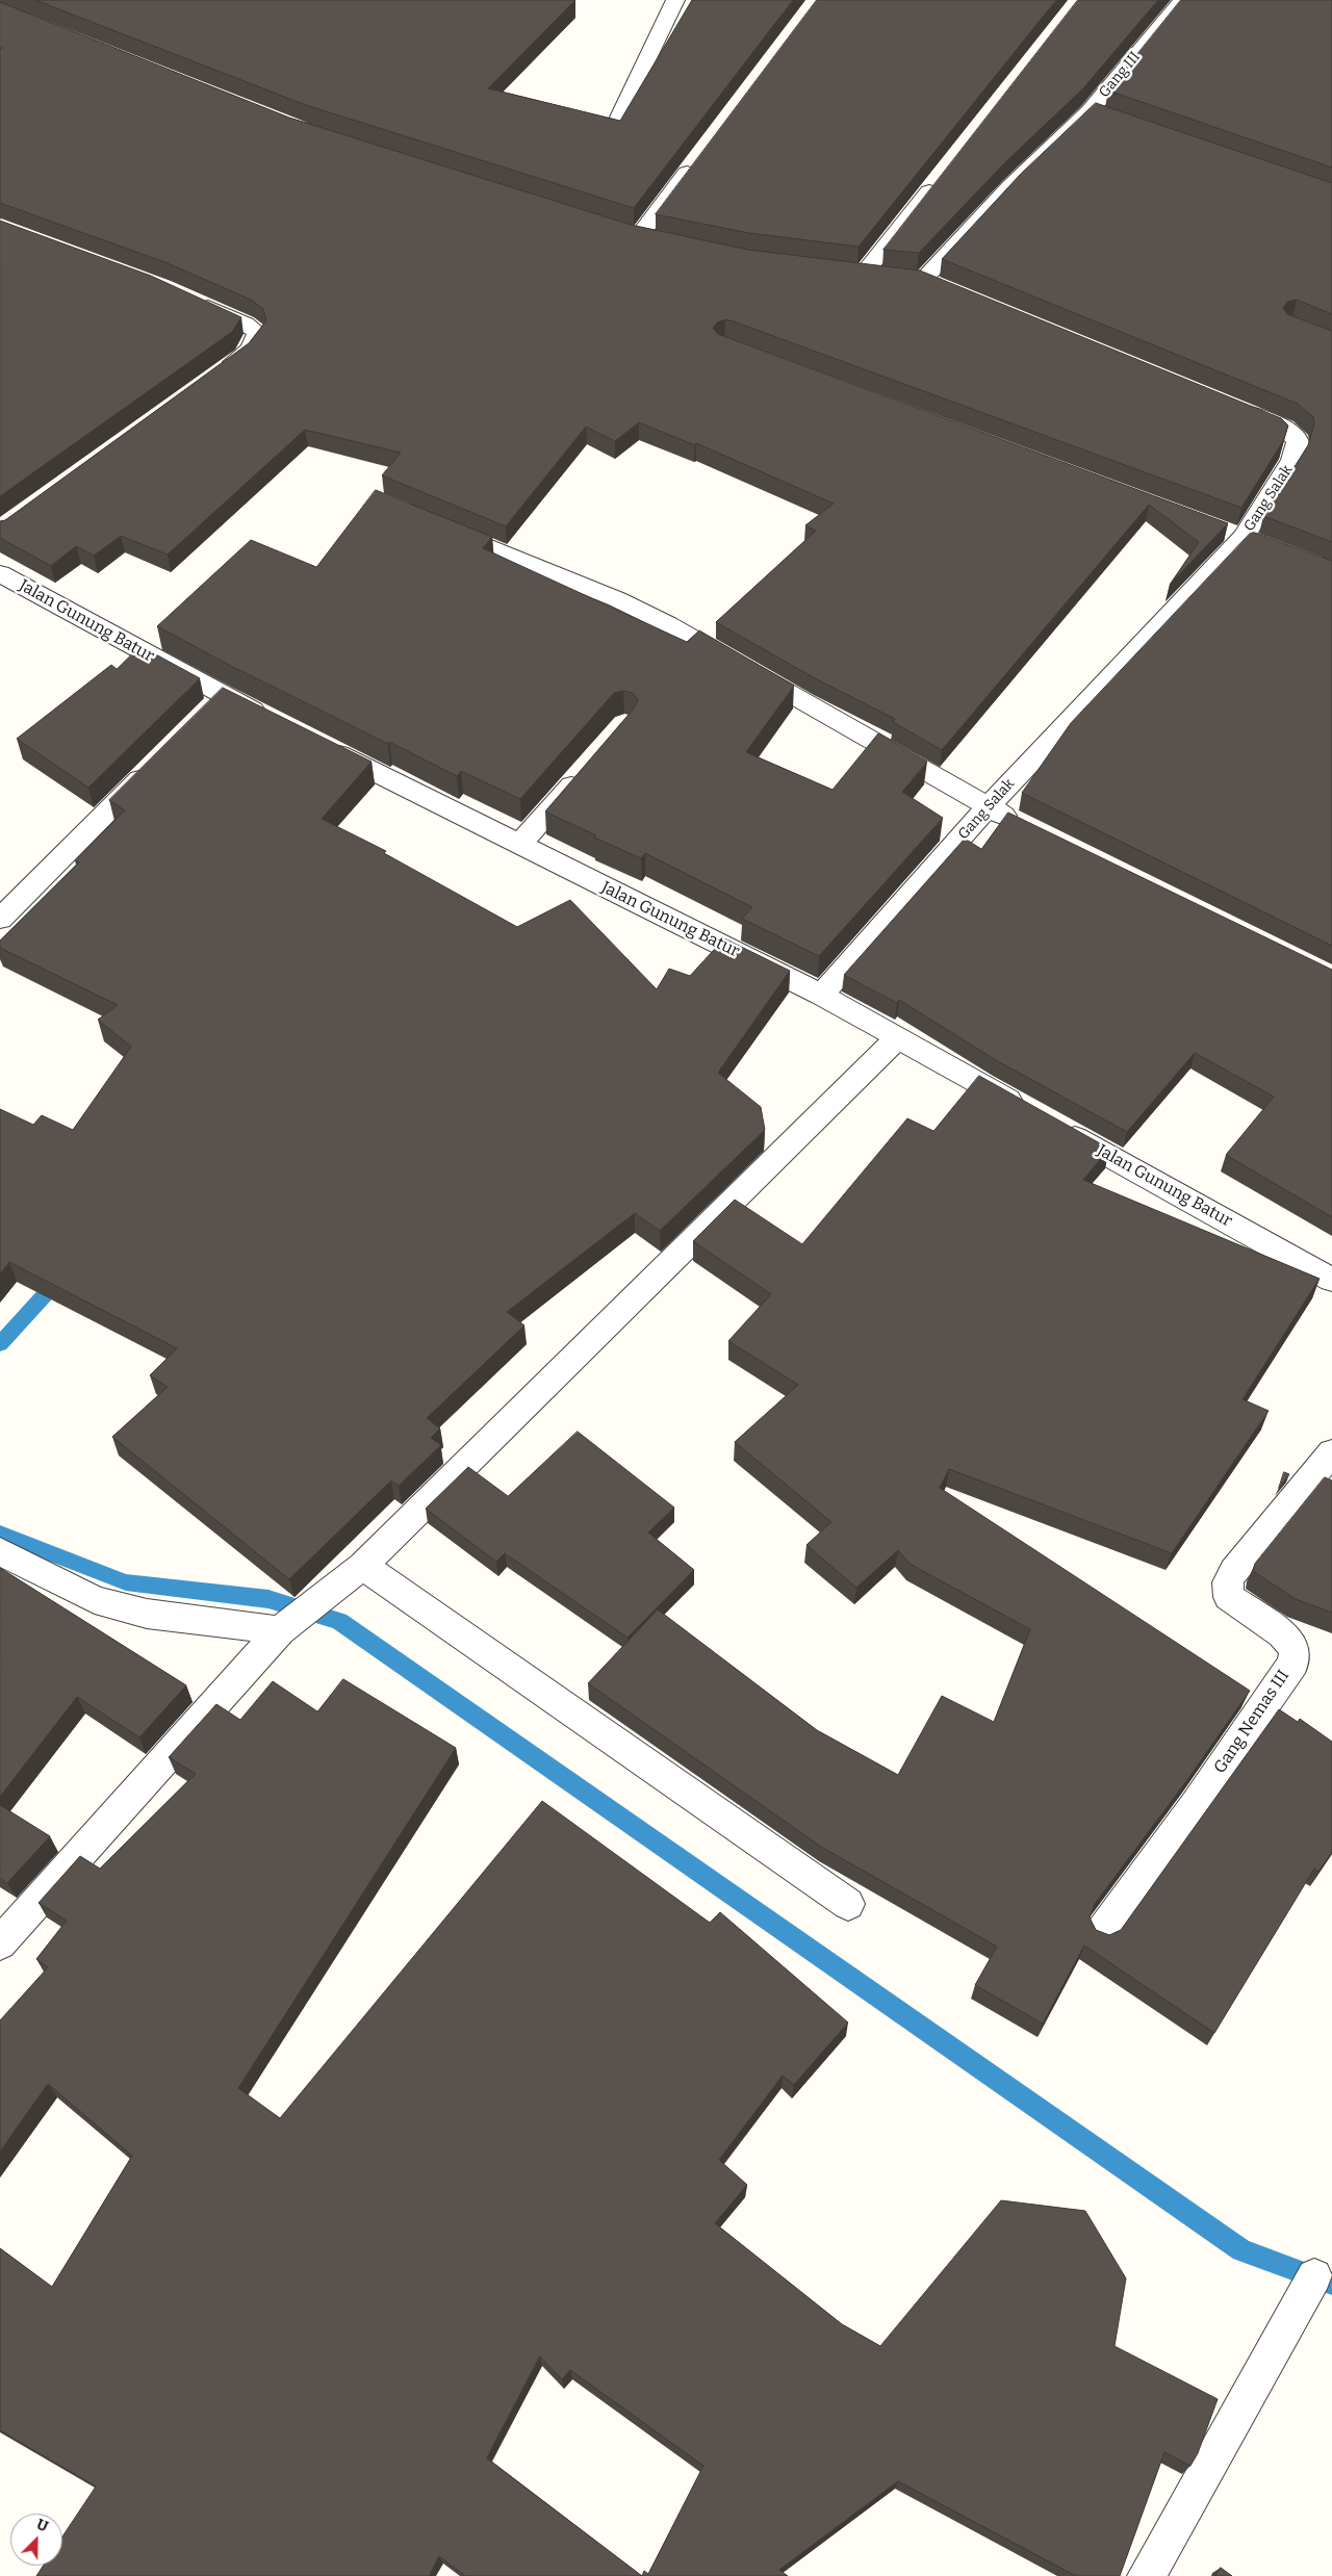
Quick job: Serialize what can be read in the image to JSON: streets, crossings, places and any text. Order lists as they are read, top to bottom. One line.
{"streets":{"street":["Gang III","Gang Salak","Jalan Gunung Batur","Gang Nemas III"]},"crossings":[["Gang Salak","Jalan Gunung Batur"]],"north":"top right"}
